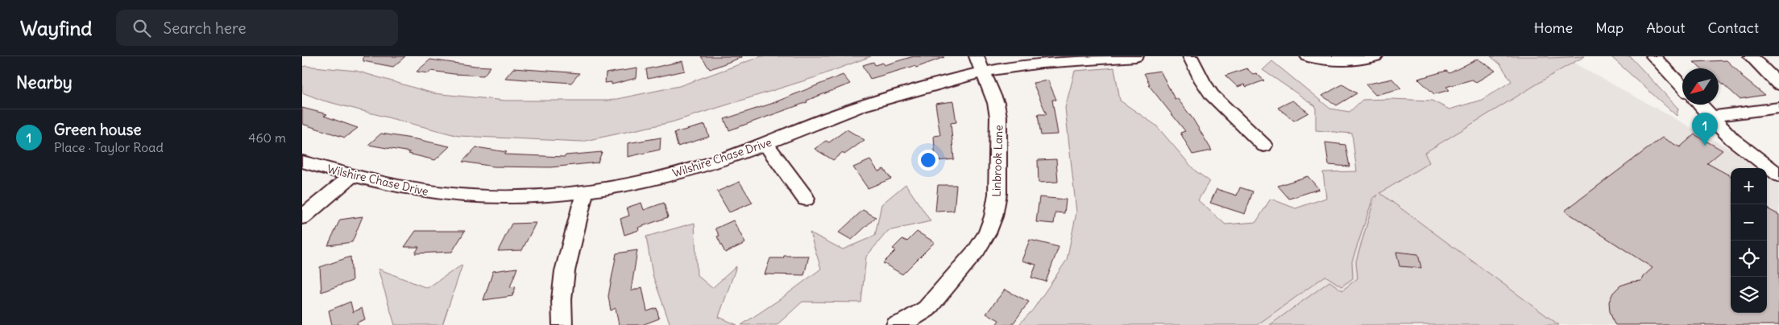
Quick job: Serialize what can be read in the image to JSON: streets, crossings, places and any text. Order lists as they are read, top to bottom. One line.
{"streets":{"street":["Wilshire Chase Drive","Linbrook Lane"]},"crossings":[["Wilshire Chase Drive","Linbrook Lane"]],"north":"bottom left","page":{"header":"Wayfind","search":"Search here","nav":["Home","Map","About","Contact"],"heading":"Nearby","list":[{"mark":"1","name":"Green house","note":"Place · Taylor Road","value":"460 m"}],"pins":"1","map_buttons":["+","−"]}}
